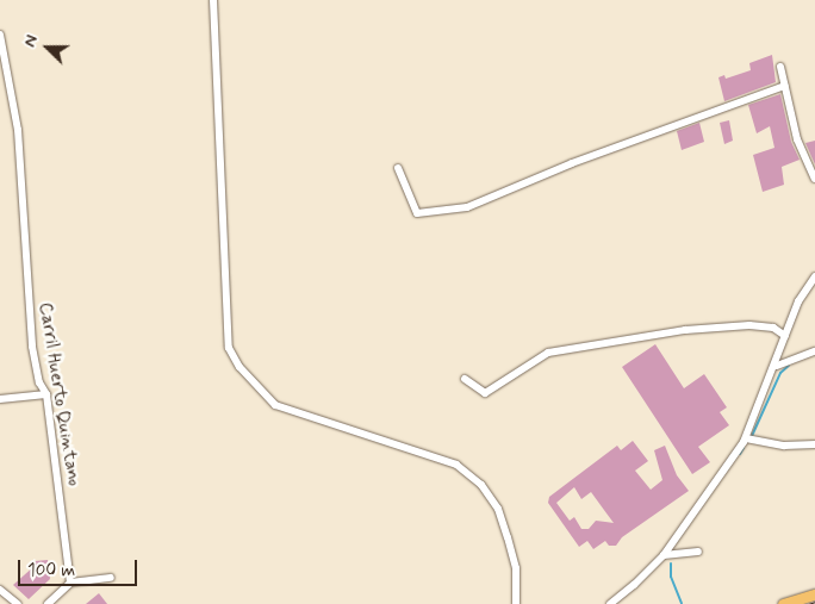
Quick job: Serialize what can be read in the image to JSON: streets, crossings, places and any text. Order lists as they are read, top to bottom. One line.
{"streets":{"street":["Carril Huerto Quintano"]},"scale_bar":"100 m","north":"left"}
